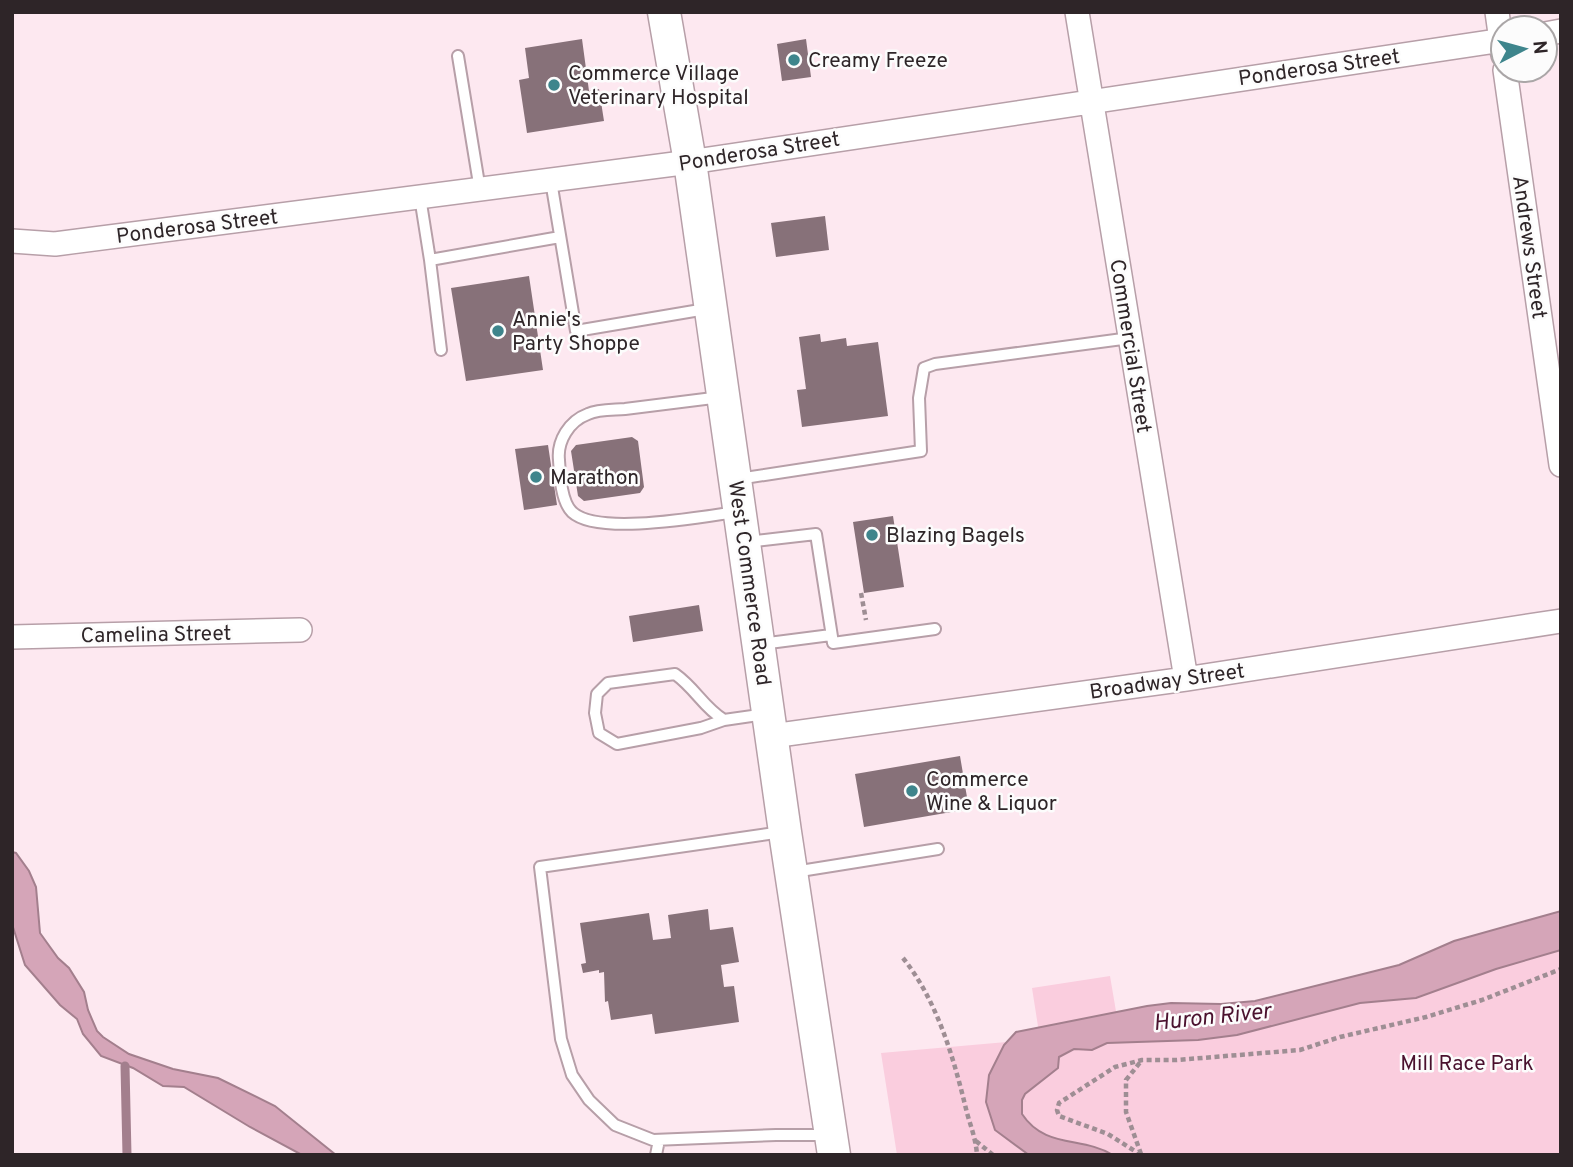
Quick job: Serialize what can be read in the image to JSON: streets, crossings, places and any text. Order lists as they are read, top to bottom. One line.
{"streets":{"main road":["West Commerce Road"],"street":["Ponderosa Street","Andrews Street","Commercial Street","Camelina Street","Broadway Street"]},"crossings":[["Ponderosa Street","Commercial Street"],["Ponderosa Street","West Commerce Road"],["Commercial Street","Broadway Street"],["West Commerce Road","Broadway Street"]],"water":["Huron River"],"parks":["Mill Race Park"],"places":["Creamy Freeze","Commerce Village Veterinary Hospital","Annie's Party Shoppe","Marathon","Blazing Bagels","Commerce Wine & Liquor"],"north":"right"}
